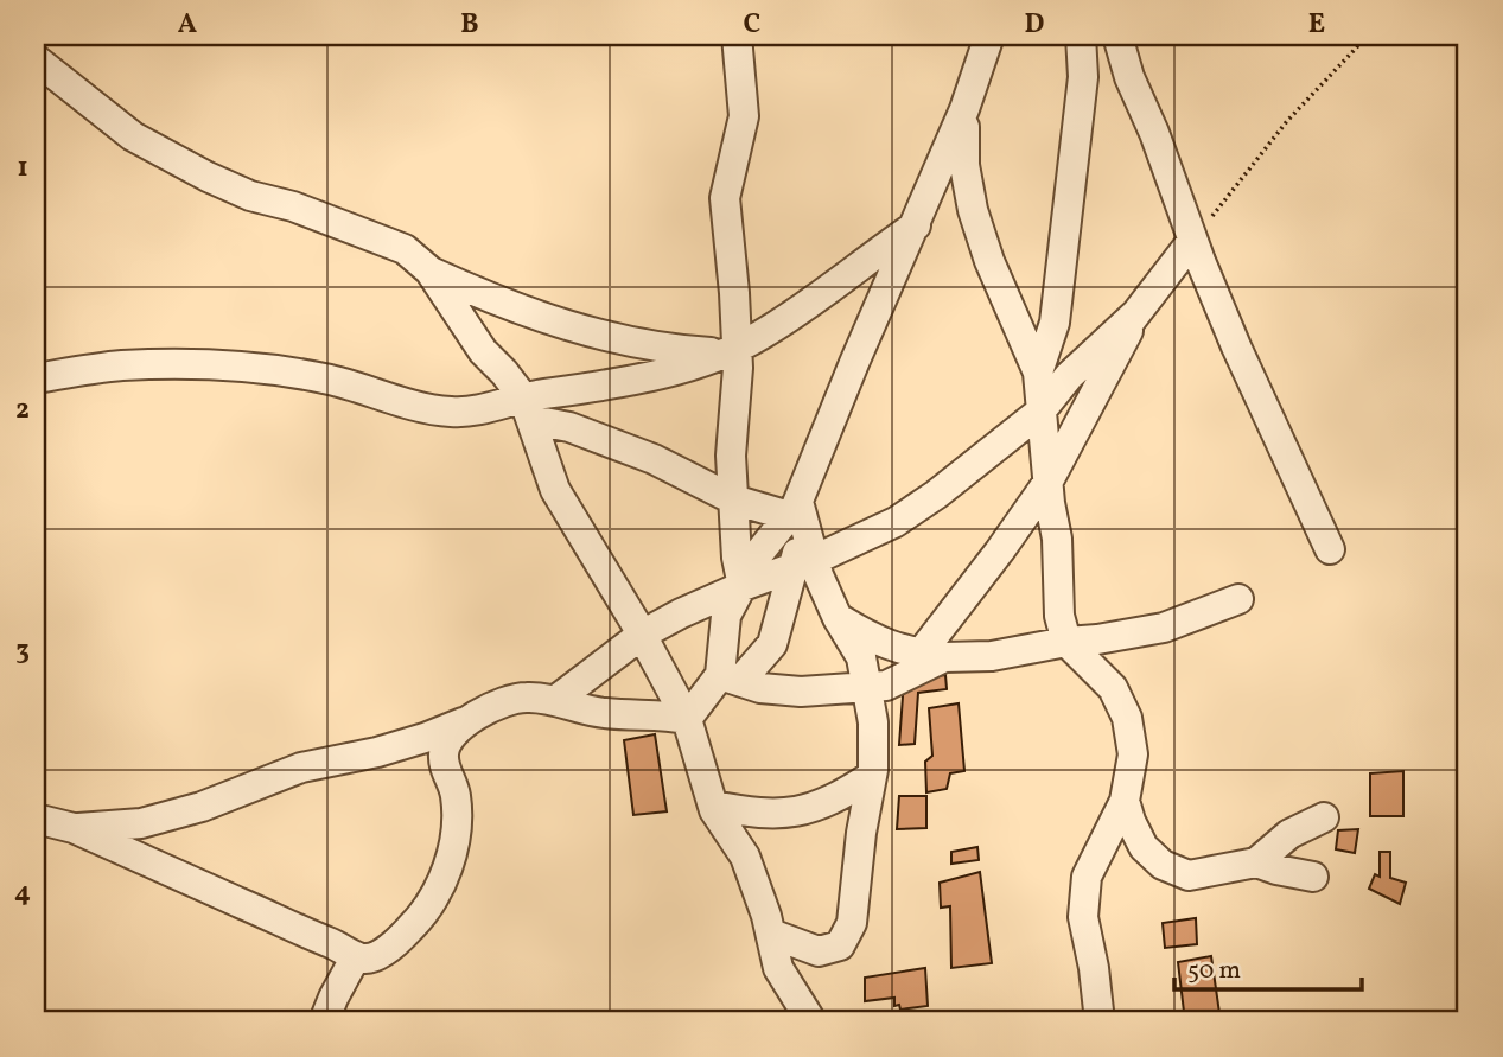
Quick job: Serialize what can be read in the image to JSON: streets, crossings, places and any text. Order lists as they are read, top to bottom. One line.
{"scale_bar":"50 m","grid":{"columns":["A","B","C","D","E"],"rows":["1","2","3","4"]}}
